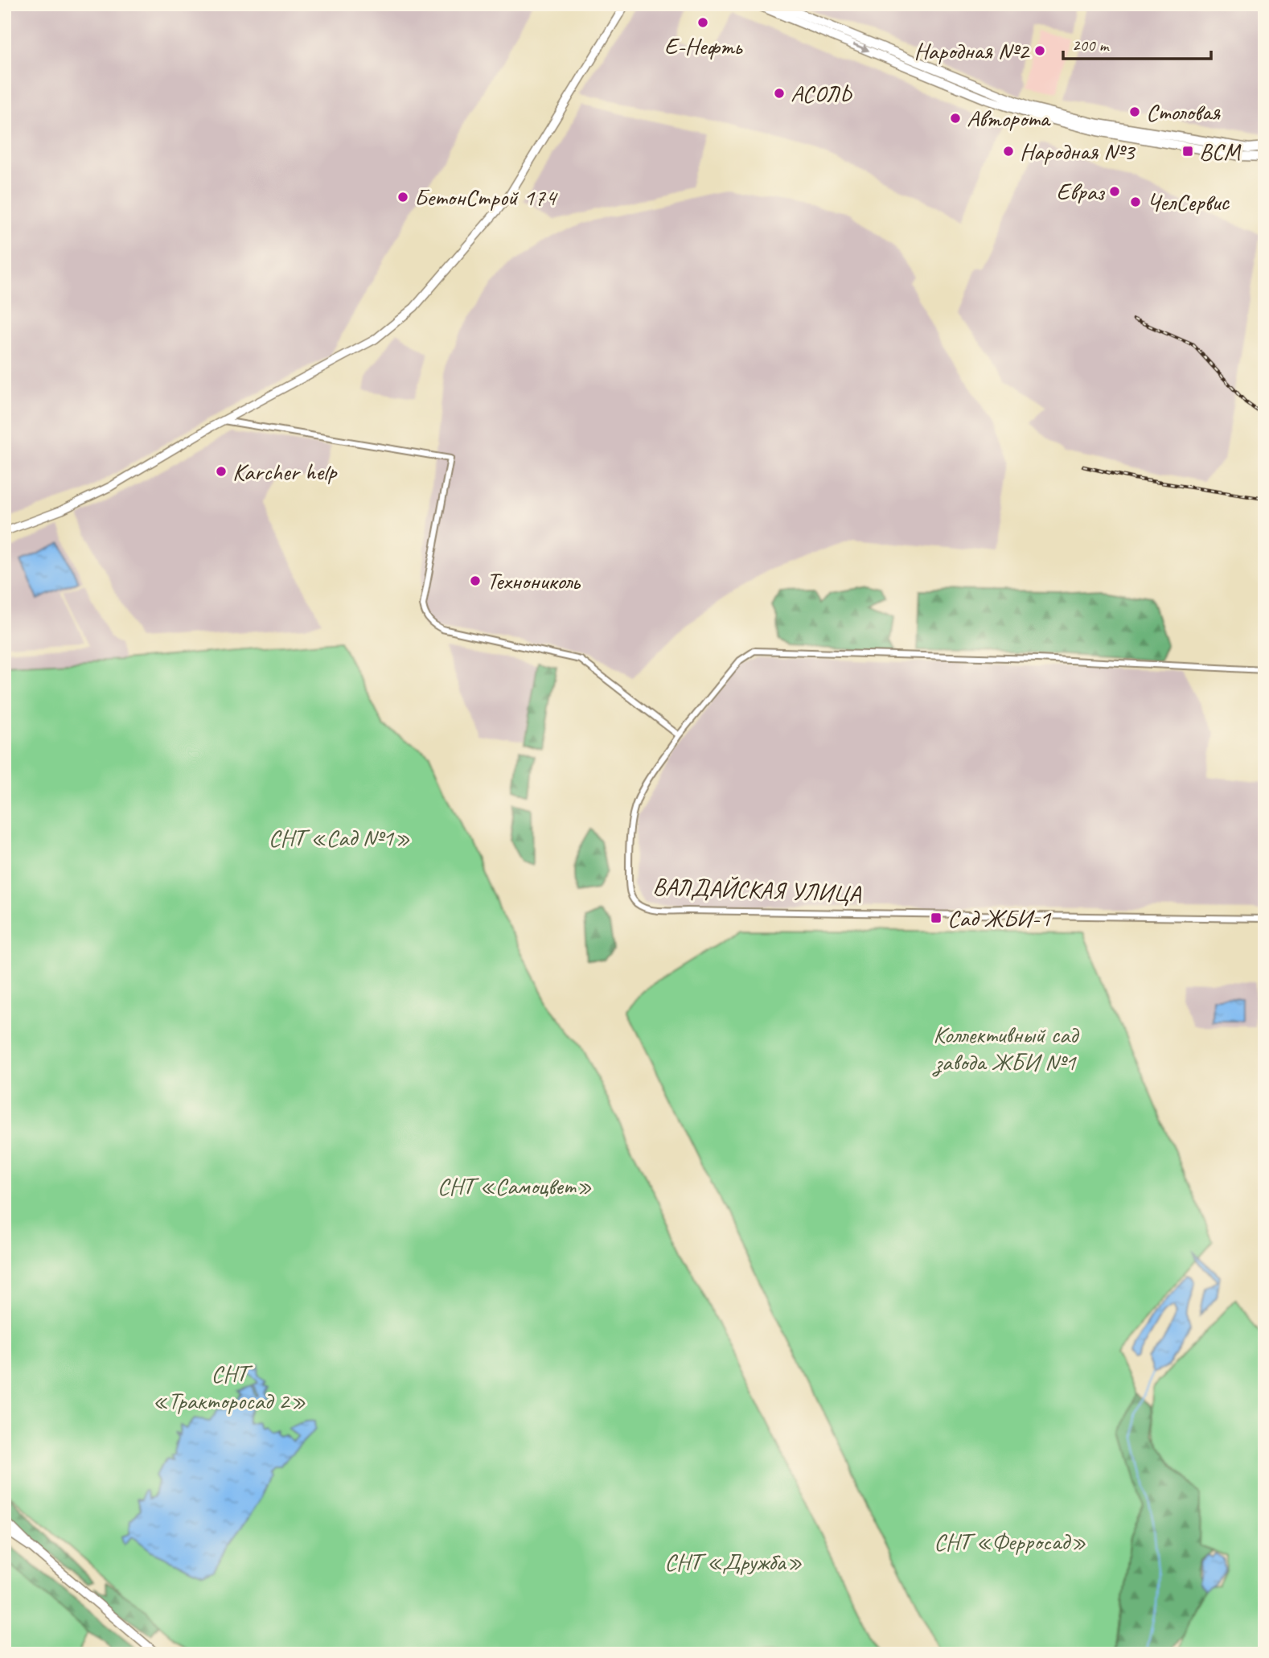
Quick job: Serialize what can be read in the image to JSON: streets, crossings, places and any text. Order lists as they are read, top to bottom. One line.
{"streets":{"street":["ВАЛДАЙСКАЯ УЛИЦА"]},"parks":["СНТ «Сад №1»","Коллективный сад завода ЖБИ №1","СНТ «Самоцвет»","СНТ «Тракторосад 2»","СНТ «Ферросад»","СНТ «Дружба»"],"places":{"other":["E-Нефть","Народная №2","АСОЛЬ","Столовая","Авторота","Народная №3","Евраз","БетонСтрой 174","ЧелСервис","Karcher help","Технониколь"],"transit":["ВСМ","Сад ЖБИ-1"]},"scale_bar":"200 m"}
